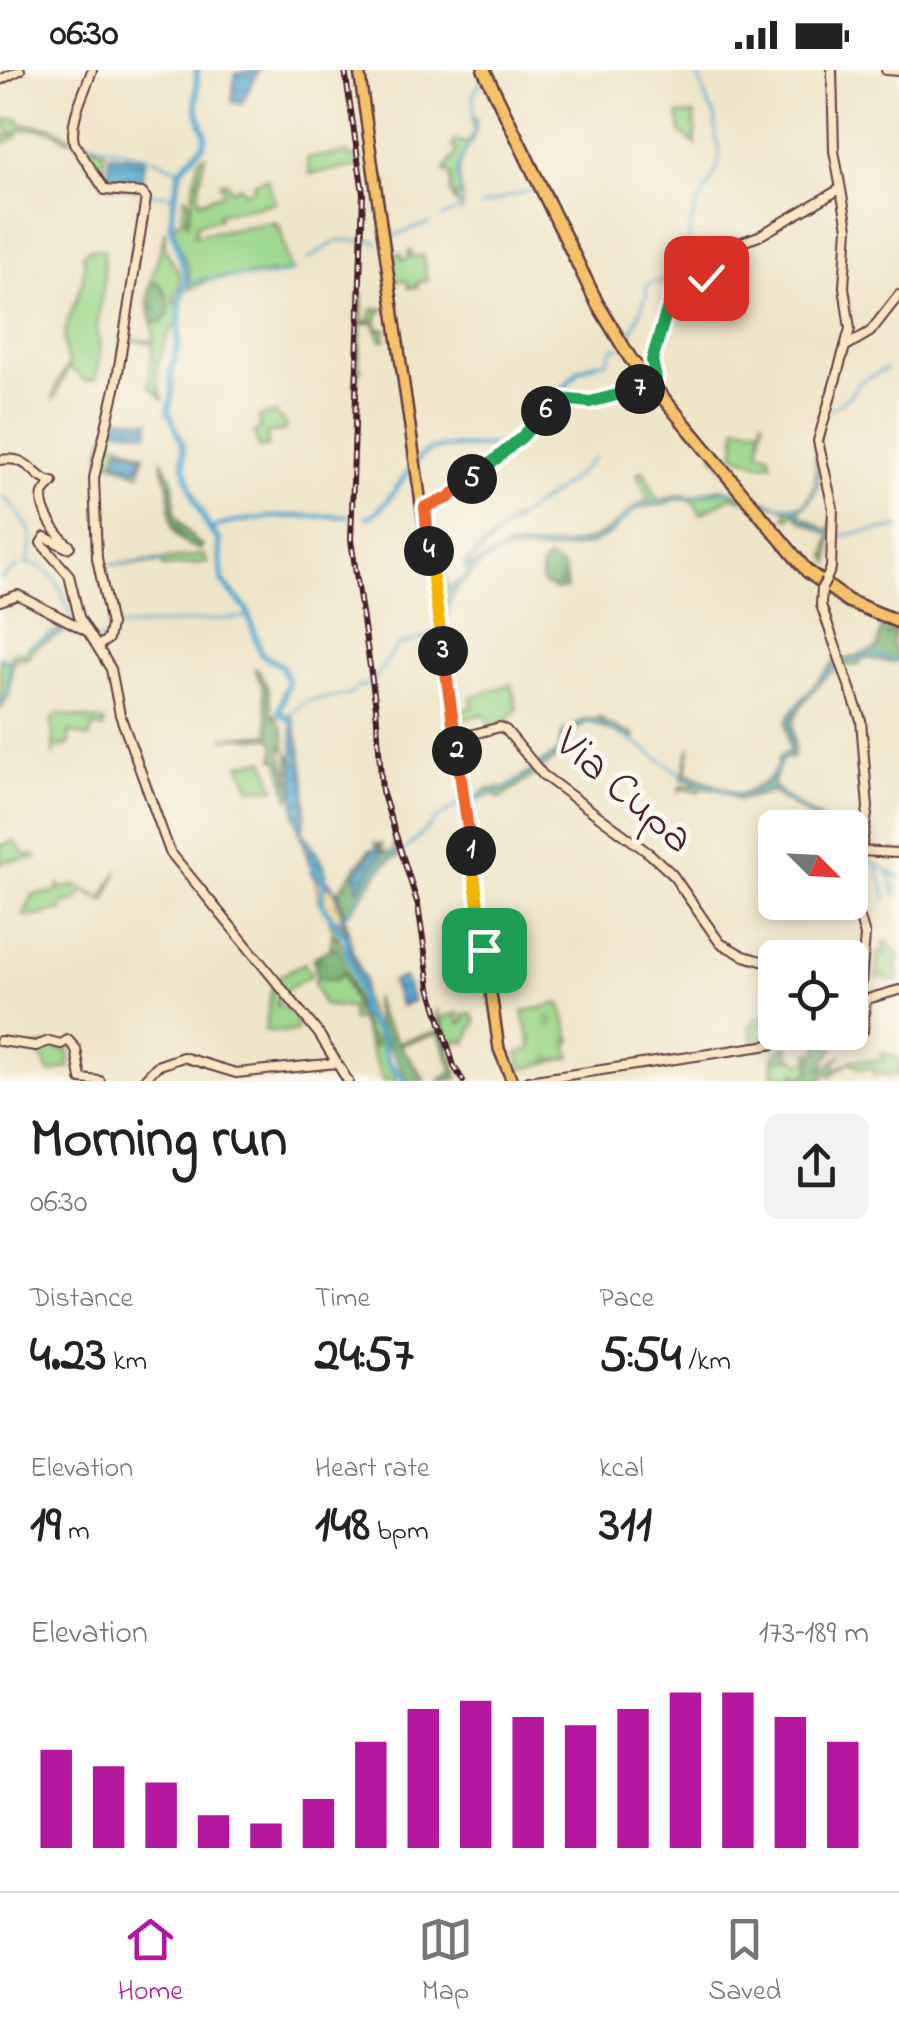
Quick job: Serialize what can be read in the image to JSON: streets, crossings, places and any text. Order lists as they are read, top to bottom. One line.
{"streets":{"street":["Via Cupa"]},"north":"bottom right","page":{"status":"06:30","pins":["7","6","5","4","3","2","1"],"heading":["Morning run","06:30"],"stats":[["Distance","4.23 km"],["Time","24:57"],["Pace","5:54 /km"],["Elevation","19 m"],["Heart rate","148 bpm"],["kcal","311"]],"chart":["Elevation","173–189 m"],"tabs":["Home","Map","Saved"]}}
